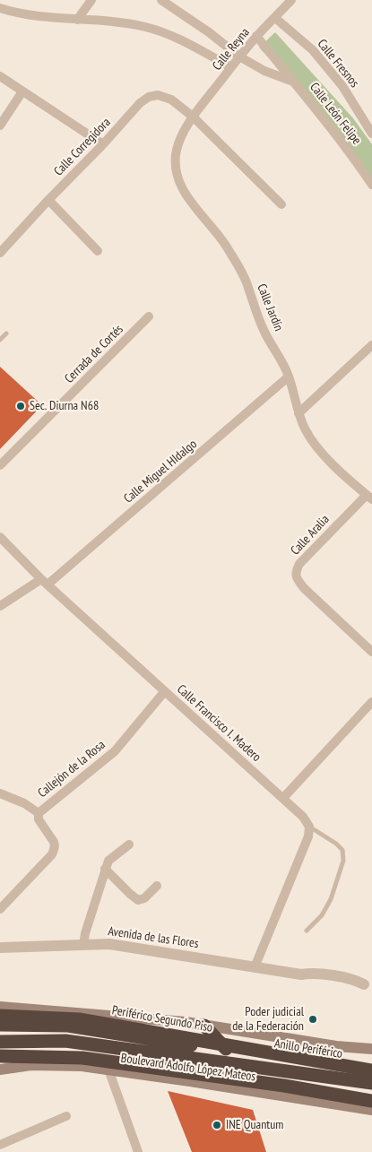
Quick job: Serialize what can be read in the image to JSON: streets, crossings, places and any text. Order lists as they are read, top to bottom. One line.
{"streets":{"highway":["Periférico Segundo Piso","Anillo Periférico"],"main road":["Boulevard Adolfo López Mateos"],"street":["Calle Reyna","Calle Fresnos","Calle León Felipe","Calle Corregidora","Calle Jardín","Cerrada de Cortés","Calle Miguel HIdalgo","Calle Aralia","Calle Francisco I. Madero","Callejón de la Rosa","Avenida de las Flores"]},"crossings":[["Calle Reyna","Calle Fresnos"],["Calle Reyna","Calle León Felipe"],["Calle Reyna","Calle Corregidora"],["Calle Reyna","Calle Jardín"],["Calle Corregidora","Calle Jardín"],["Calle Jardín","Calle Miguel HIdalgo"],["Calle Jardín","Calle Aralia"],["Calle Miguel HIdalgo","Calle Francisco I. Madero"],["Calle Francisco I. Madero","Callejón de la Rosa"],["Periférico Segundo Piso","Anillo Periférico"]],"places":["Sec. Diurna N68","Poder judicial de la Federación","INE Quantum"]}
